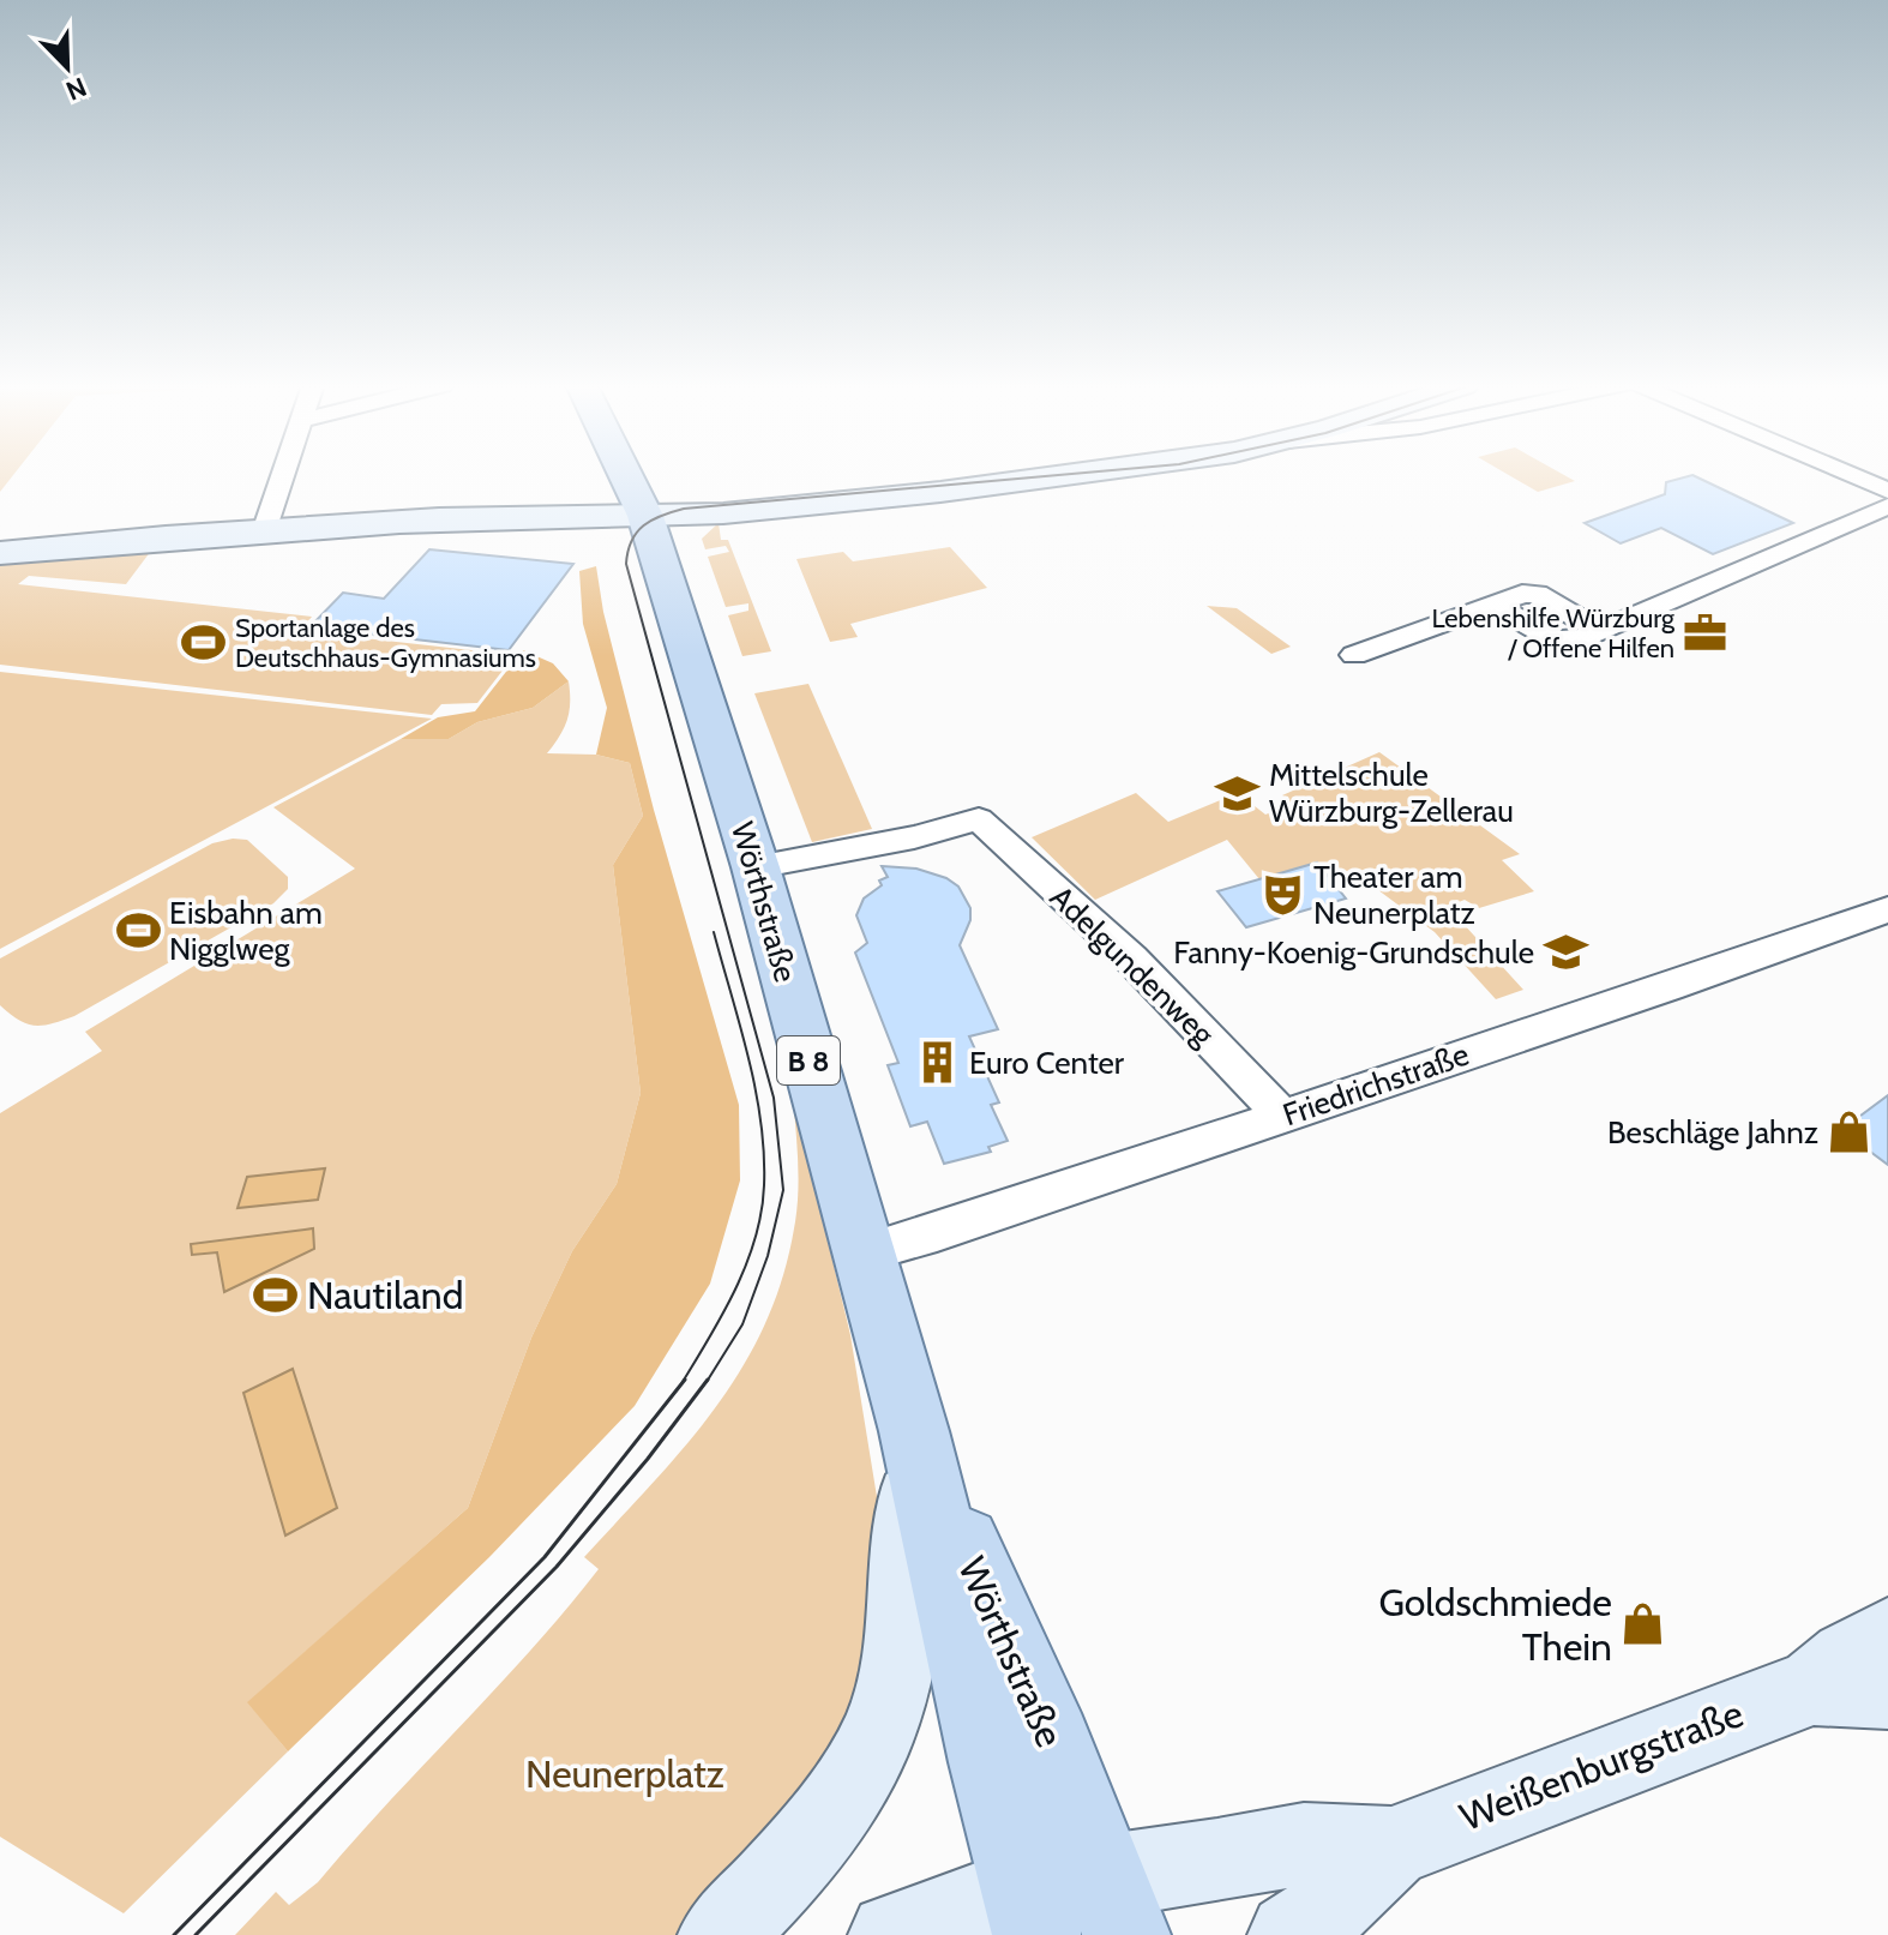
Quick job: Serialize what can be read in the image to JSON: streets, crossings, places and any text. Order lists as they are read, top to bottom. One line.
{"streets":{"main road":["Wörthstraße","B 8"],"street":["Adelgundenweg","Friedrichstraße","Weißenburgstraße"]},"crossings":[["Wörthstraße","Adelgundenweg"],["Wörthstraße","B 8"],["Wörthstraße","Friedrichstraße"],["Wörthstraße","Weißenburgstraße"],["Adelgundenweg","Friedrichstraße"]],"parks":["Neunerplatz"],"places":{"office":["Lebenshilfe Würzburg / Offene Hilfen"],"sports":["Sportanlage des Deutschhaus-Gymnasiums","Eisbahn am Nigglweg","Nautiland"],"school or university":["Mittelschule Würzburg-Zellerau","Fanny-Koenig-Grundschule"],"theatre":["Theater am Neunerplatz"],"building":["Euro Center"],"shop":["Beschläge Jahnz","Goldschmiede Thein"]},"north":"bottom right"}
